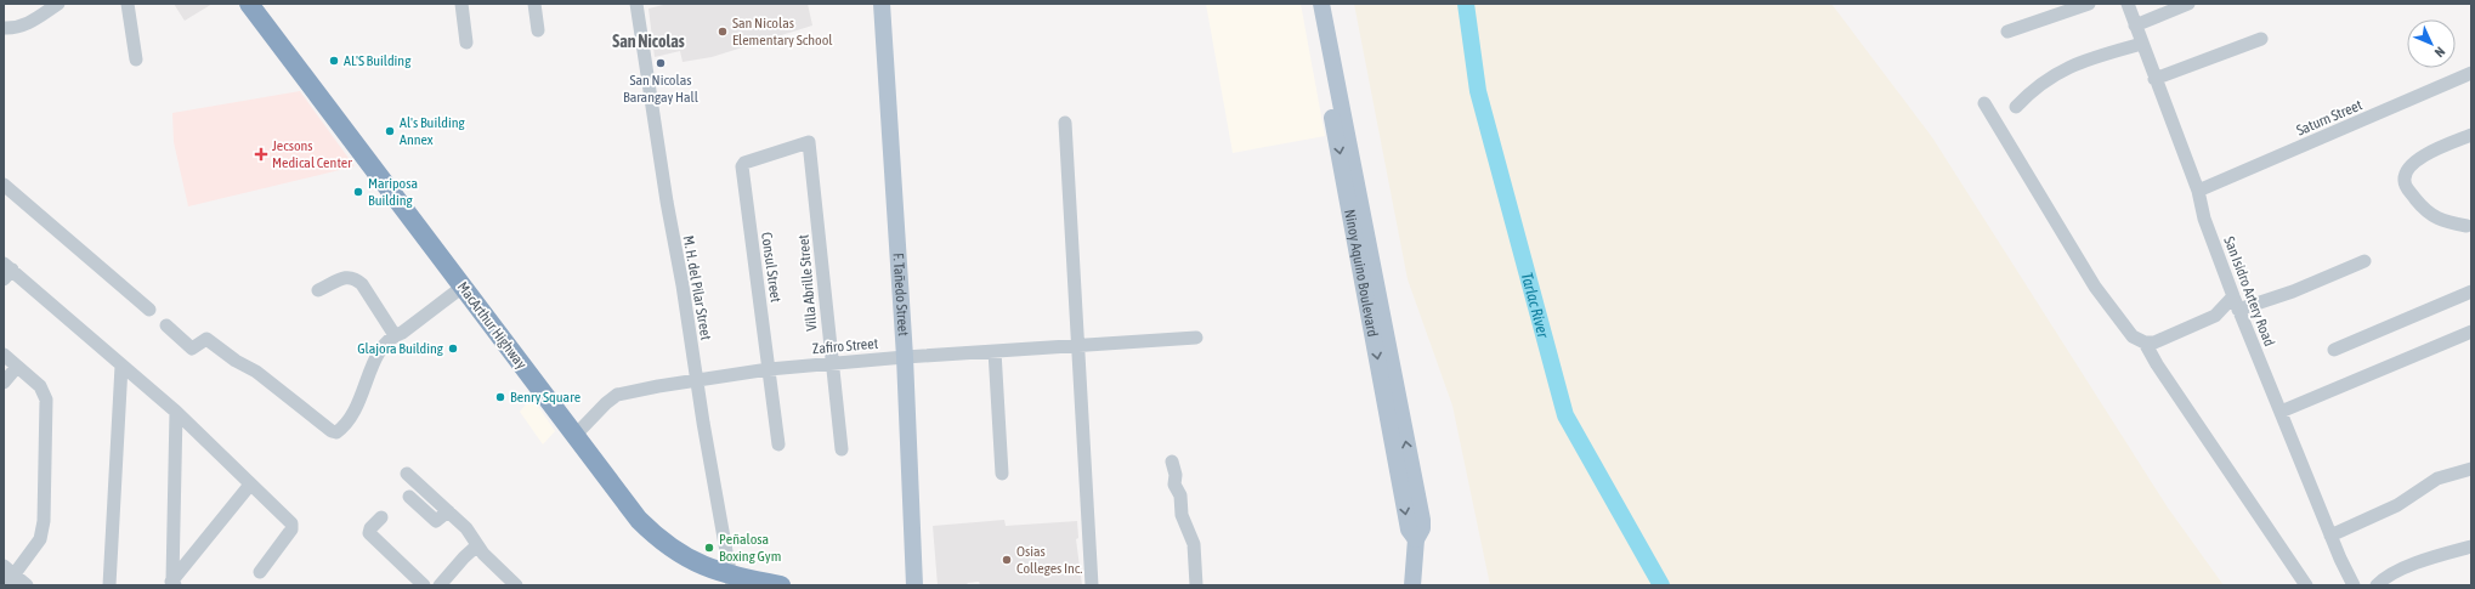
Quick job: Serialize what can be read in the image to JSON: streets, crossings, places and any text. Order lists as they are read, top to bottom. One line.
{"streets":{"highway":["MacArthur Highway"],"main road":["Ninoy Aquino Boulevard","F. Tañedo Street"],"street":["Saturn Street","Consul Street","Villa Abrille Street","M. H. del Pilar Street","San Isidro Artery Road","Zafiro Street"]},"crossings":[["Saturn Street","San Isidro Artery Road"],["Consul Street","Villa Abrille Street"],["Consul Street","Zafiro Street"],["Villa Abrille Street","Zafiro Street"],["M. H. del Pilar Street","MacArthur Highway"],["M. H. del Pilar Street","Zafiro Street"],["F. Tañedo Street","Zafiro Street"],["MacArthur Highway","Zafiro Street"]],"districts":["San Nicolas"],"water":["Tarlac River"],"places":{"other":["San Nicolas Elementary School","AL'S Building","San Nicolas Barangay Hall","Al's Building Annex","Mariposa Building","Glajora Building","Benry Square","Peñalosa Boxing Gym","Osias Colleges Inc."],"health":["Jecsons Medical Center"]},"north":"bottom right"}
